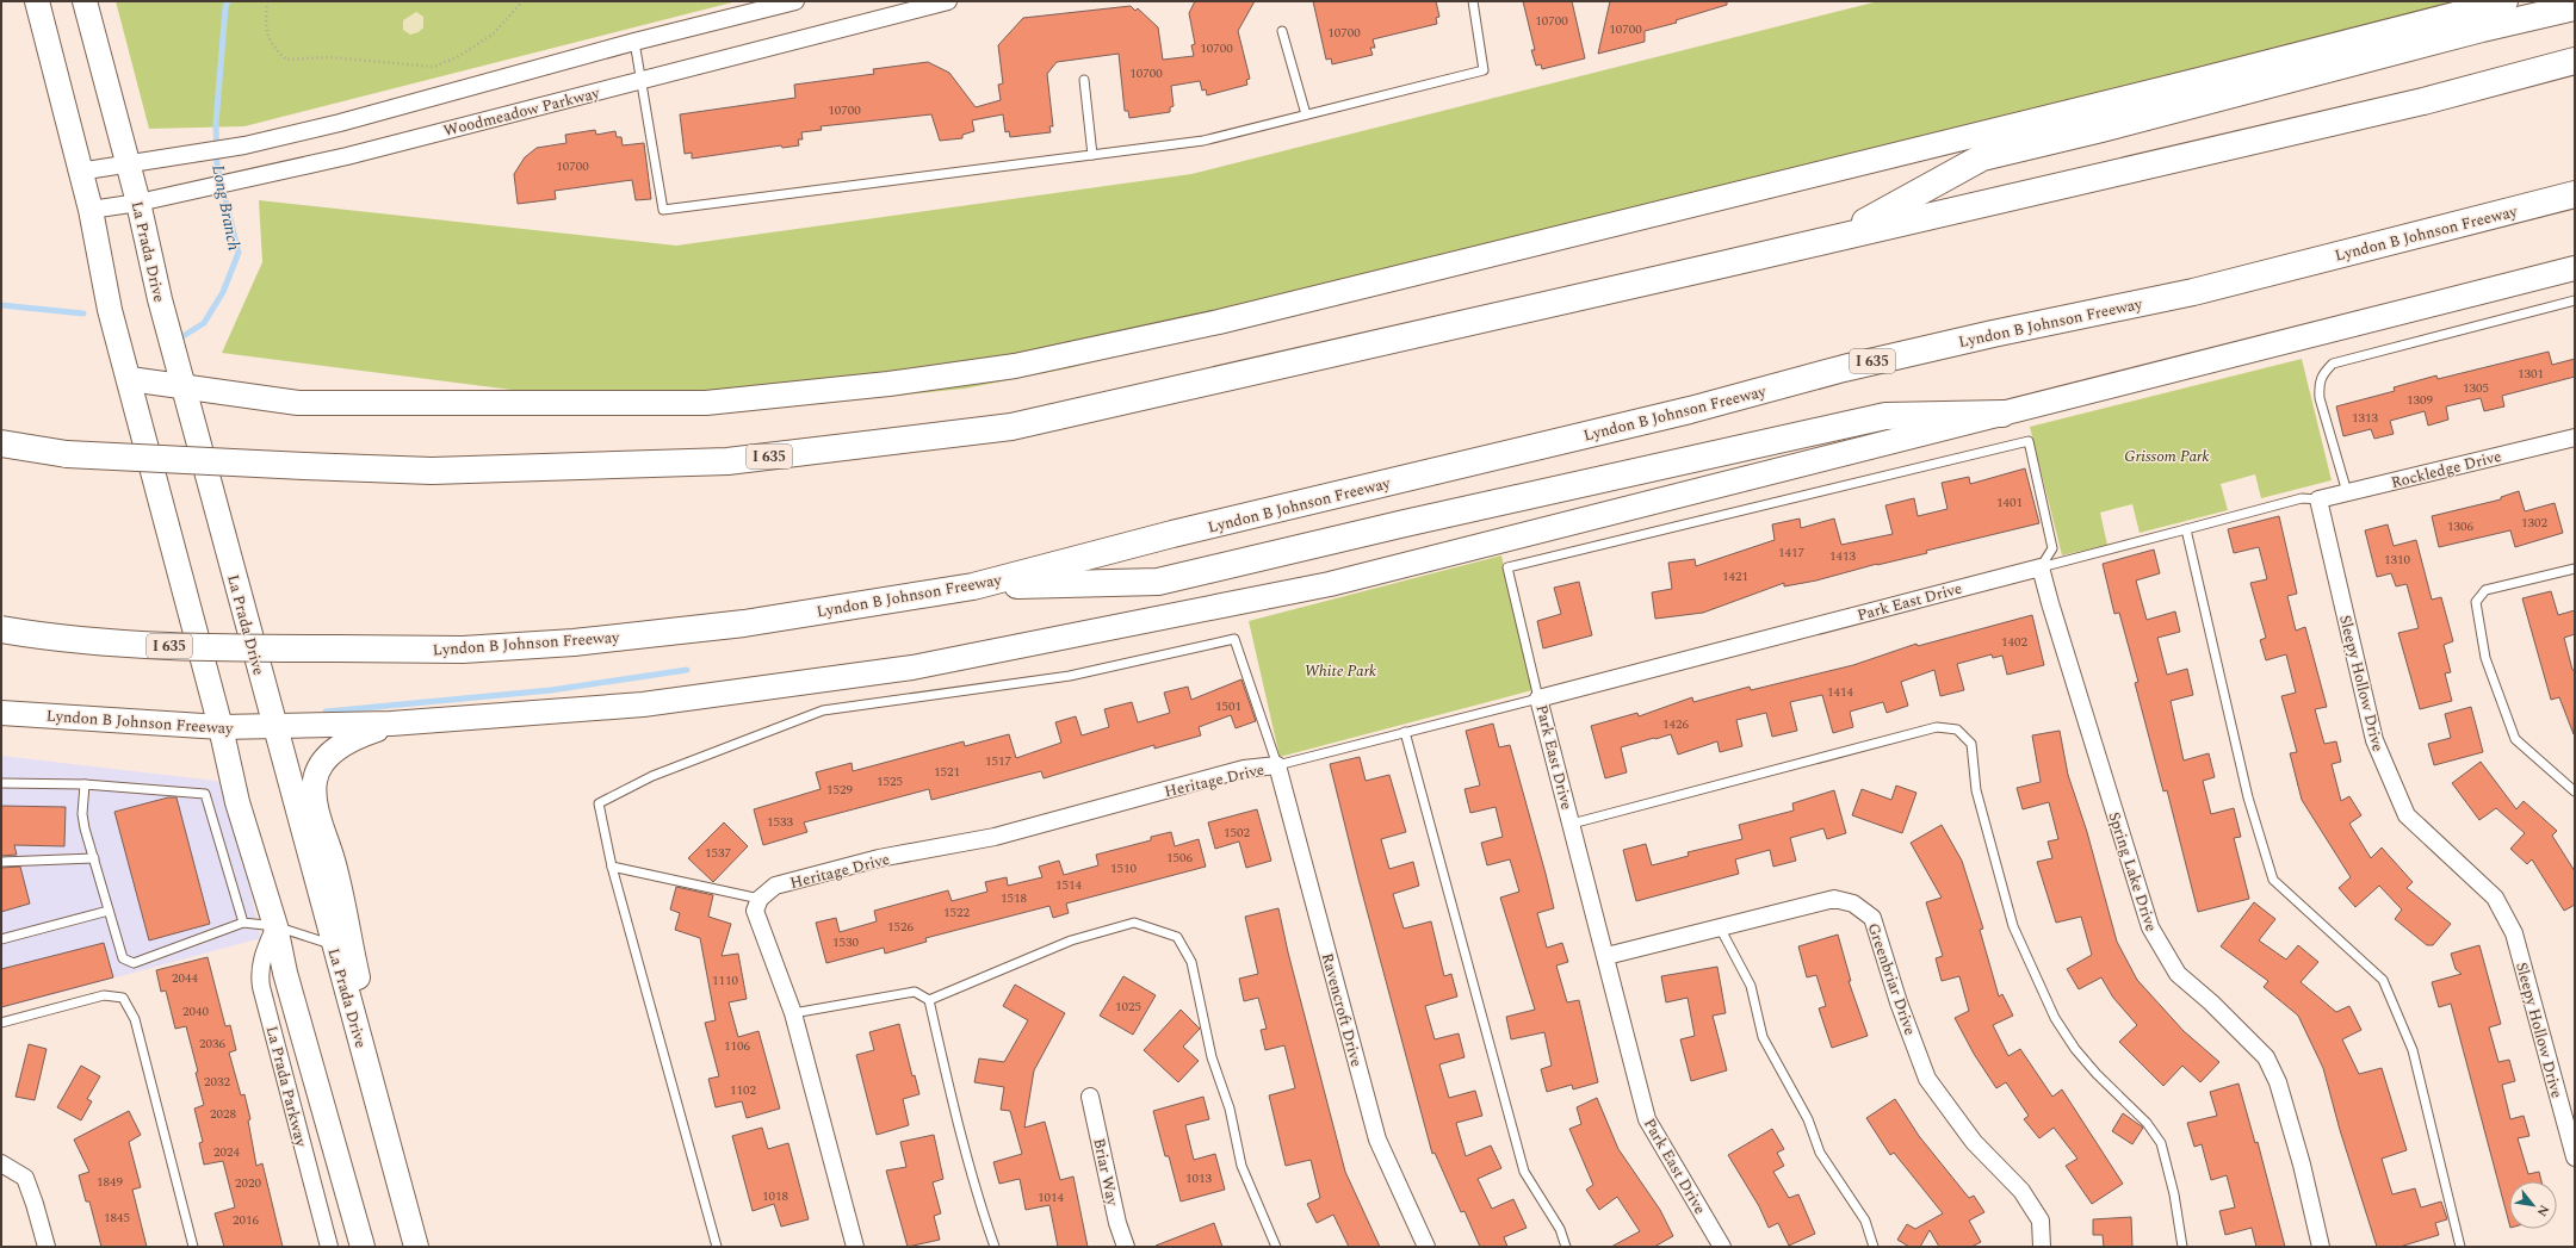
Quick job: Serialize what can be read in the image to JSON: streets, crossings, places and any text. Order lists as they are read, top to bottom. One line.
{"streets":{"highway":["Lyndon B Johnson Freeway","I 635"],"main road":["La Prada Drive"],"street":["Woodmeadow Parkway","Rockledge Drive","Park East Drive","Sleepy Hollow Drive","Heritage Drive","Spring Lake Drive","Greenbriar Drive","Ravencroft Drive","La Prada Parkway","Briar Way"]},"crossings":[["Woodmeadow Parkway","La Prada Drive"],["Lyndon B Johnson Freeway","La Prada Drive"],["Rockledge Drive","Sleepy Hollow Drive"],["Park East Drive","Spring Lake Drive"],["Park East Drive","Greenbriar Drive"],["Heritage Drive","Ravencroft Drive"]],"water":["Long Branch"],"parks":["Grissom Park","White Park"],"house_numbers":["10700","10700","10700","10700","10700","10700","10700","1301","1305","1309","1313","1401","1302","1306","1417","1413","1310","1421","1402","1414","1501","1426","1517","1521","1525","1529","1533","1502","1537","1506","1510","1514","1518","1522","1526","1530","2044","1110","1025","2040","2036","1106","2032","1102","2028","2024","1013","1849","2020","1018","1014","1845","2016"],"north":"bottom right"}
